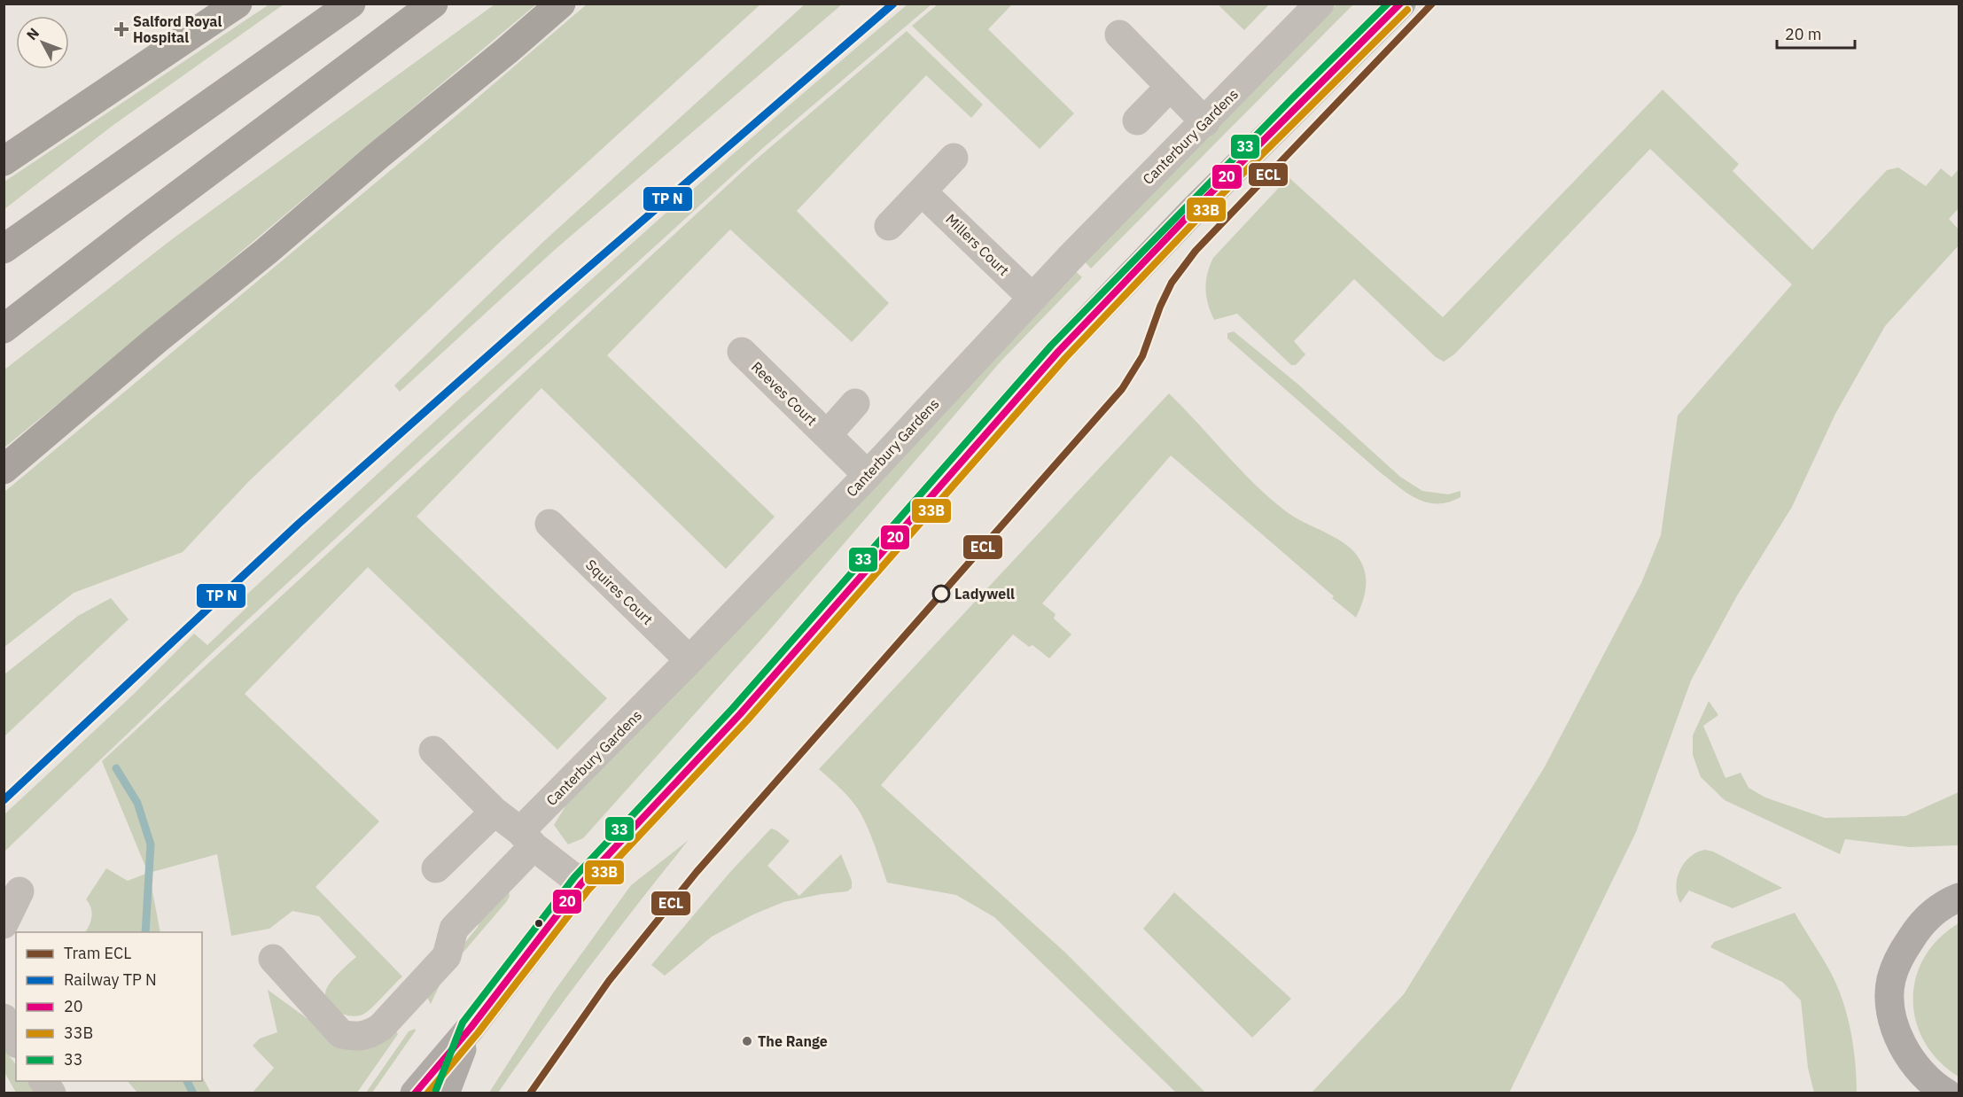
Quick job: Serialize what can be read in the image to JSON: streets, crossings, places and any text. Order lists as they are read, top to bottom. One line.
{"streets":{"street":["Canterbury Gardens","Millers Court","Reeves Court","Squires Court"]},"crossings":[["Canterbury Gardens","Millers Court"],["Canterbury Gardens","Reeves Court"],["Canterbury Gardens","Squires Court"]],"places":{"health":["Salford Royal Hospital"],"other":["Ladywell","The Range"]},"lines":["tram line ECL","transit line 20","transit line 33","transit line 33B"],"legend":["Tram ECL","Railway TP N","20","33B","33"],"scale_bar":"20 m","north":"top left"}
